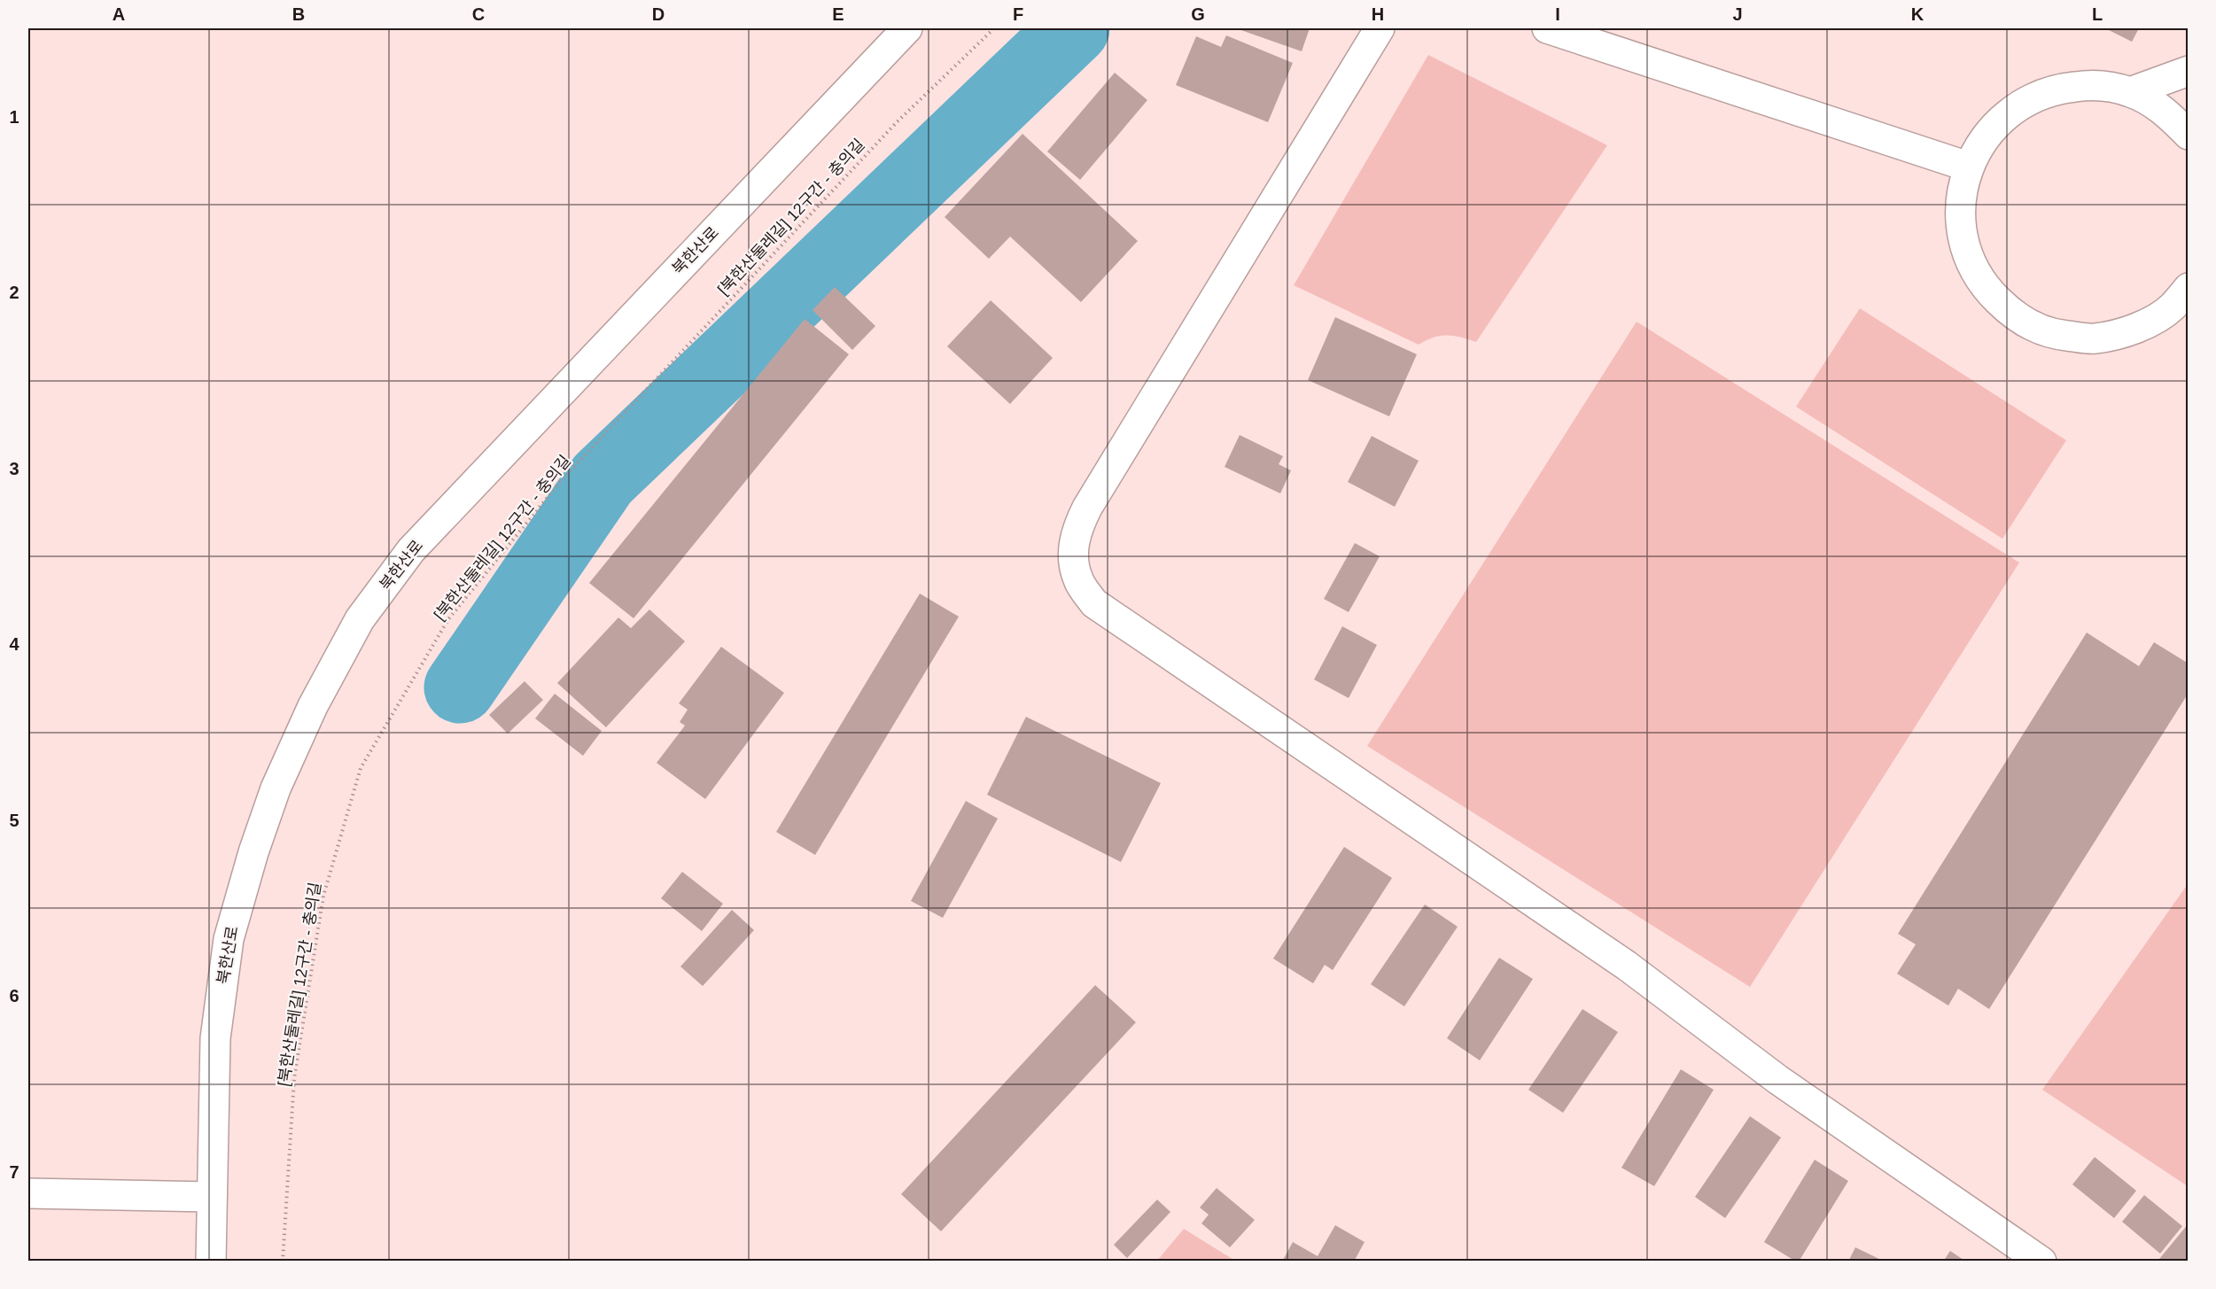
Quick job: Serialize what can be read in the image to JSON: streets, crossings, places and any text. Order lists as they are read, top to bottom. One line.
{"streets":{"street":["북한산로"],"path":["[북한산둘레길] 12구간 - 충의길"]},"grid":{"columns":["A","B","C","D","E","F","G","H","I","J","K","L"],"rows":["1","2","3","4","5","6","7"]}}
